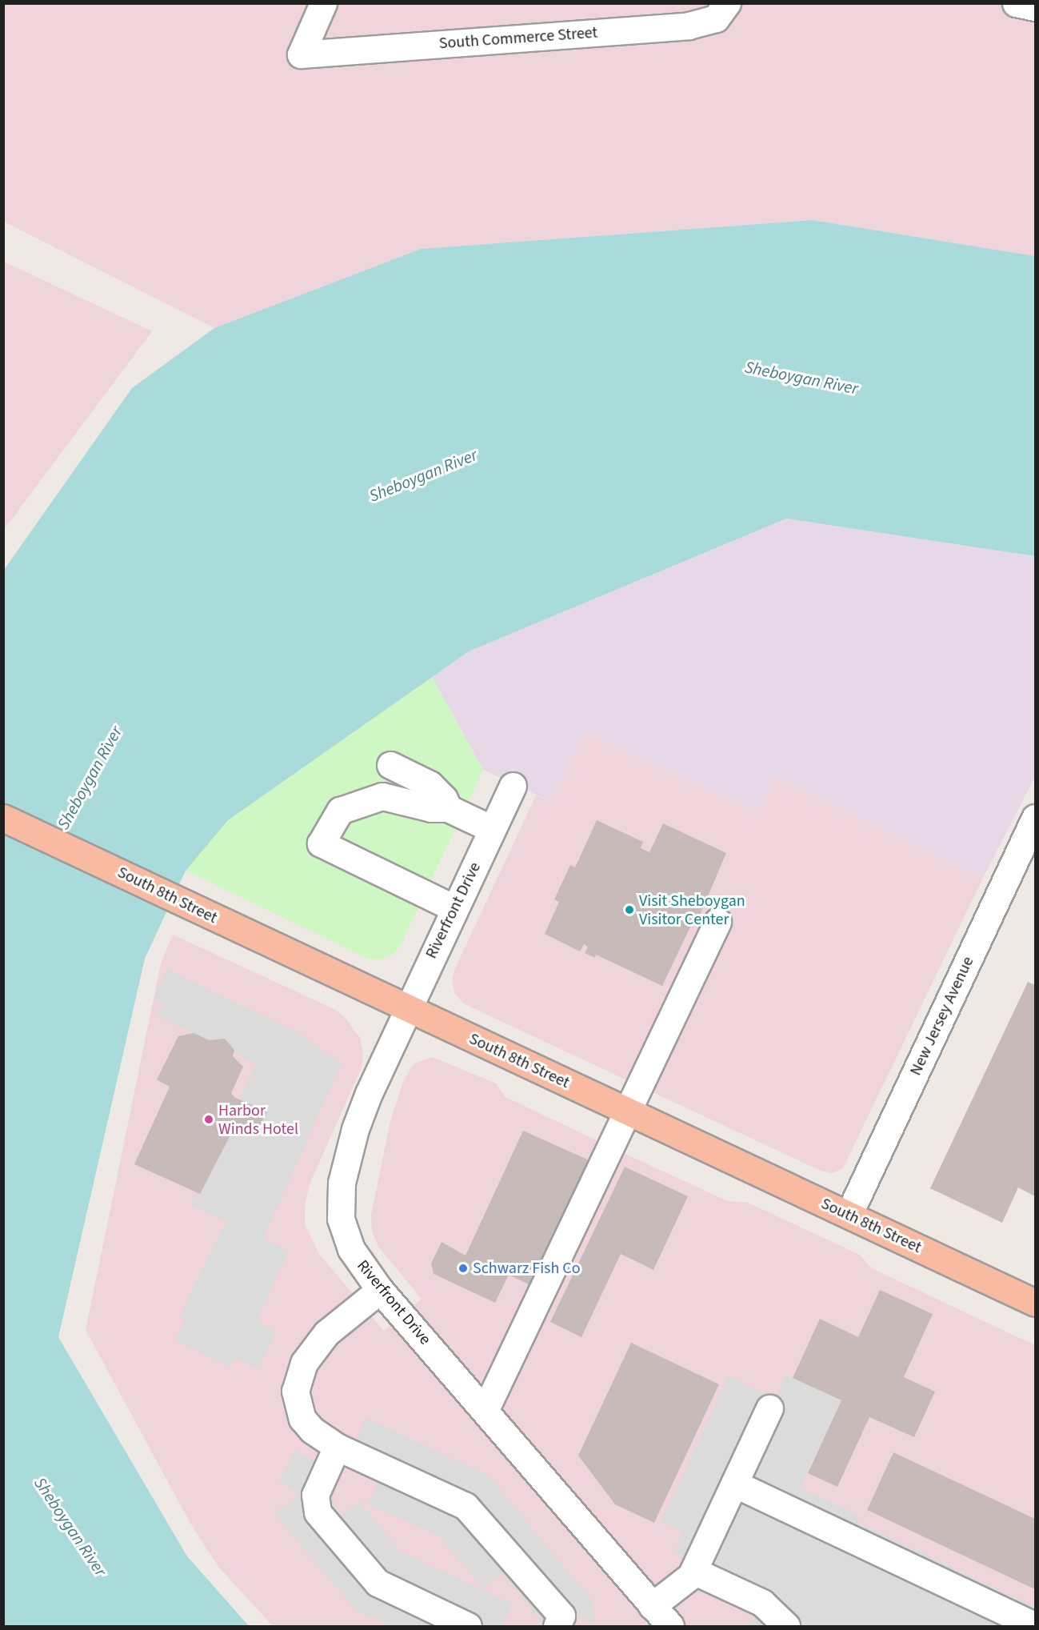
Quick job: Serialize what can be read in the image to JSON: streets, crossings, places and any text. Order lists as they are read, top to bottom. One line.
{"streets":{"main road":["South 8th Street"],"street":["South Commerce Street","Riverfront Drive","New Jersey Avenue"]},"crossings":[["South 8th Street","Riverfront Drive"],["South 8th Street","New Jersey Avenue"]],"water":["Sheboygan River"],"places":["Visit Sheboygan Visitor Center","Harbor Winds Hotel","Schwarz Fish Co"]}
